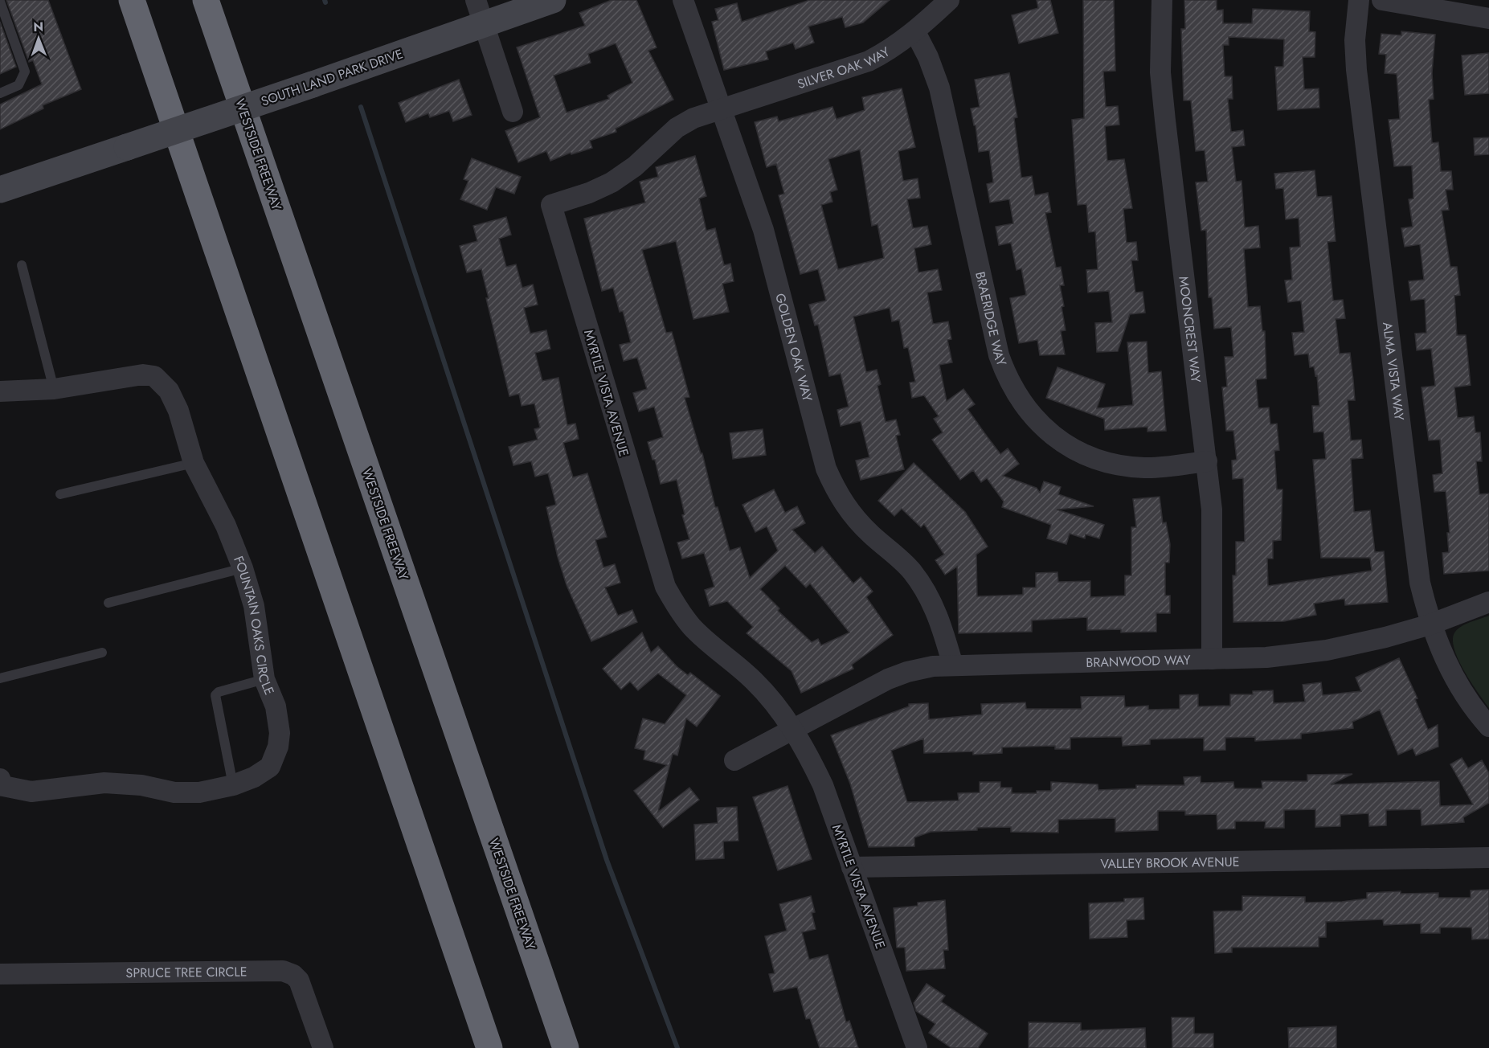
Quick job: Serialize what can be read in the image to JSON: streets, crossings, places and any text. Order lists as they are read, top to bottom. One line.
{"streets":{"highway":["WESTSIDE FREEWAY"],"street":["SILVER OAK WAY","SOUTH LAND PARK DRIVE","BRAERIDGE WAY","MOONCREST WAY","GOLDEN OAK WAY","ALMA VISTA WAY","MYRTLE VISTA AVENUE","FOUNTAIN OAKS CIRCLE","BRANWOOD WAY","VALLEY BROOK AVENUE","SPRUCE TREE CIRCLE"]},"crossings":[["SILVER OAK WAY","BRAERIDGE WAY"],["SILVER OAK WAY","GOLDEN OAK WAY"],["SILVER OAK WAY","MYRTLE VISTA AVENUE"],["BRAERIDGE WAY","MOONCREST WAY"],["MOONCREST WAY","BRANWOOD WAY"],["GOLDEN OAK WAY","MYRTLE VISTA AVENUE"],["GOLDEN OAK WAY","BRANWOOD WAY"],["ALMA VISTA WAY","BRANWOOD WAY"],["MYRTLE VISTA AVENUE","BRANWOOD WAY"],["MYRTLE VISTA AVENUE","VALLEY BROOK AVENUE"]],"north":"top"}
